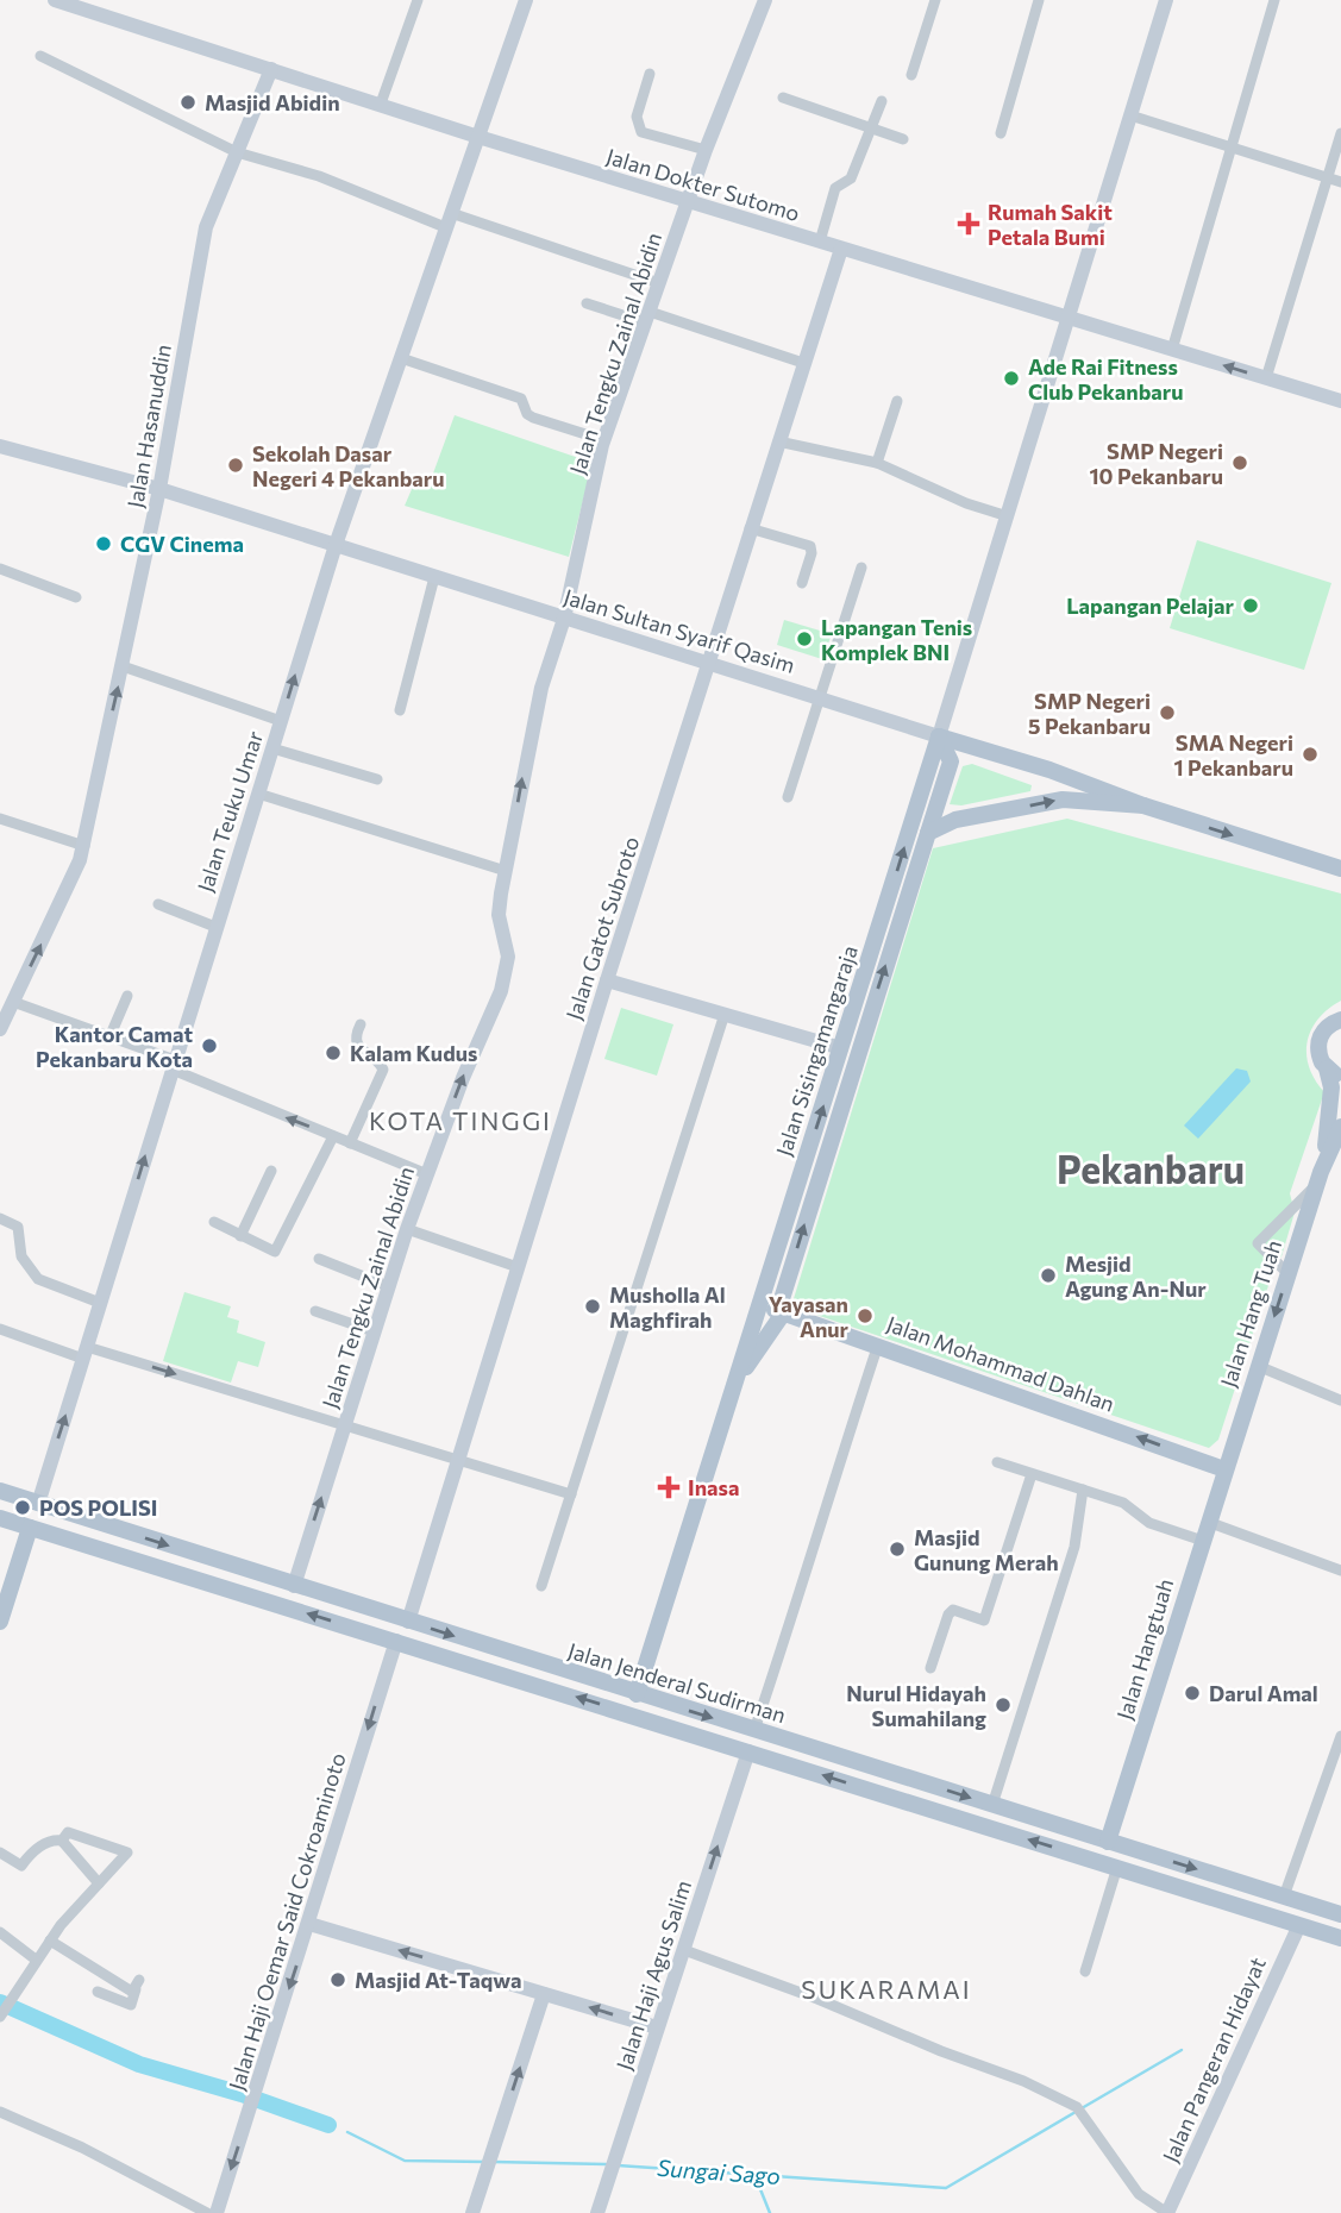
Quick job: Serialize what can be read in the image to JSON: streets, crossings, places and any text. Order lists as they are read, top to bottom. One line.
{"streets":{"main road":["Jalan Sultan Syarif Qasim","Jalan Sisingamangaraja","Jalan Hang Tuah","Jalan Mohammad Dahlan","Jalan Hangtuah","Jalan Jenderal Sudirman"],"street":["Jalan Dokter Sutomo","Jalan Tengku Zainal Abidin","Jalan Hasanuddin","Jalan Teuku Umar","Jalan Gatot Subroto","Jalan Haji Oemar Said Cokroaminoto","Jalan Haji Agus Salim","Jalan Pangeran Hidayat"]},"crossings":[["Jalan Dokter Sutomo","Jalan Tengku Zainal Abidin"],["Jalan Dokter Sutomo","Jalan Hasanuddin"],["Jalan Dokter Sutomo","Jalan Teuku Umar"],["Jalan Dokter Sutomo","Jalan Gatot Subroto"],["Jalan Dokter Sutomo","Jalan Sisingamangaraja"],["Jalan Tengku Zainal Abidin","Jalan Sultan Syarif Qasim"],["Jalan Tengku Zainal Abidin","Jalan Jenderal Sudirman"],["Jalan Hasanuddin","Jalan Sultan Syarif Qasim"],["Jalan Sultan Syarif Qasim","Jalan Teuku Umar"],["Jalan Sultan Syarif Qasim","Jalan Gatot Subroto"],["Jalan Sultan Syarif Qasim","Jalan Sisingamangaraja"],["Jalan Teuku Umar","Jalan Jenderal Sudirman"],["Jalan Gatot Subroto","Jalan Jenderal Sudirman"],["Jalan Sisingamangaraja","Jalan Mohammad Dahlan"],["Jalan Sisingamangaraja","Jalan Jenderal Sudirman"],["Jalan Hang Tuah","Jalan Mohammad Dahlan"],["Jalan Hang Tuah","Jalan Hangtuah"],["Jalan Mohammad Dahlan","Jalan Hangtuah"],["Jalan Hangtuah","Jalan Jenderal Sudirman"],["Jalan Jenderal Sudirman","Jalan Haji Oemar Said Cokroaminoto"],["Jalan Jenderal Sudirman","Jalan Haji Agus Salim"],["Jalan Jenderal Sudirman","Jalan Pangeran Hidayat"]],"one_way":["Jalan Tengku Zainal Abidin","Jalan Hasanuddin","Jalan Mohammad Dahlan","Jalan Haji Oemar Said Cokroaminoto","Jalan Haji Agus Salim"],"districts":["KOTA TINGGI","Pekanbaru","SUKARAMAI"],"water":["Sungai Sago"],"places":{"other":["Masjid Abidin","Ade Rai Fitness Club Pekanbaru","SMP Negeri 10 Pekanbaru","Sekolah Dasar Negeri 4 Pekanbaru","CGV Cinema","Lapangan Pelajar","Lapangan Tenis Komplek BNI","SMP Negeri 5 Pekanbaru","SMA Negeri 1 Pekanbaru","Kantor Camat Pekanbaru Kota","Kalam Kudus","Mesjid Agung An-Nur","Musholla Al Maghfirah","Yayasan Anur","POS POLISI","Masjid Gunung Merah","Darul Amal","Nurul Hidayah Sumahilang","Masjid At-Taqwa"],"health":["Rumah Sakit Petala Bumi","Inasa"]}}
